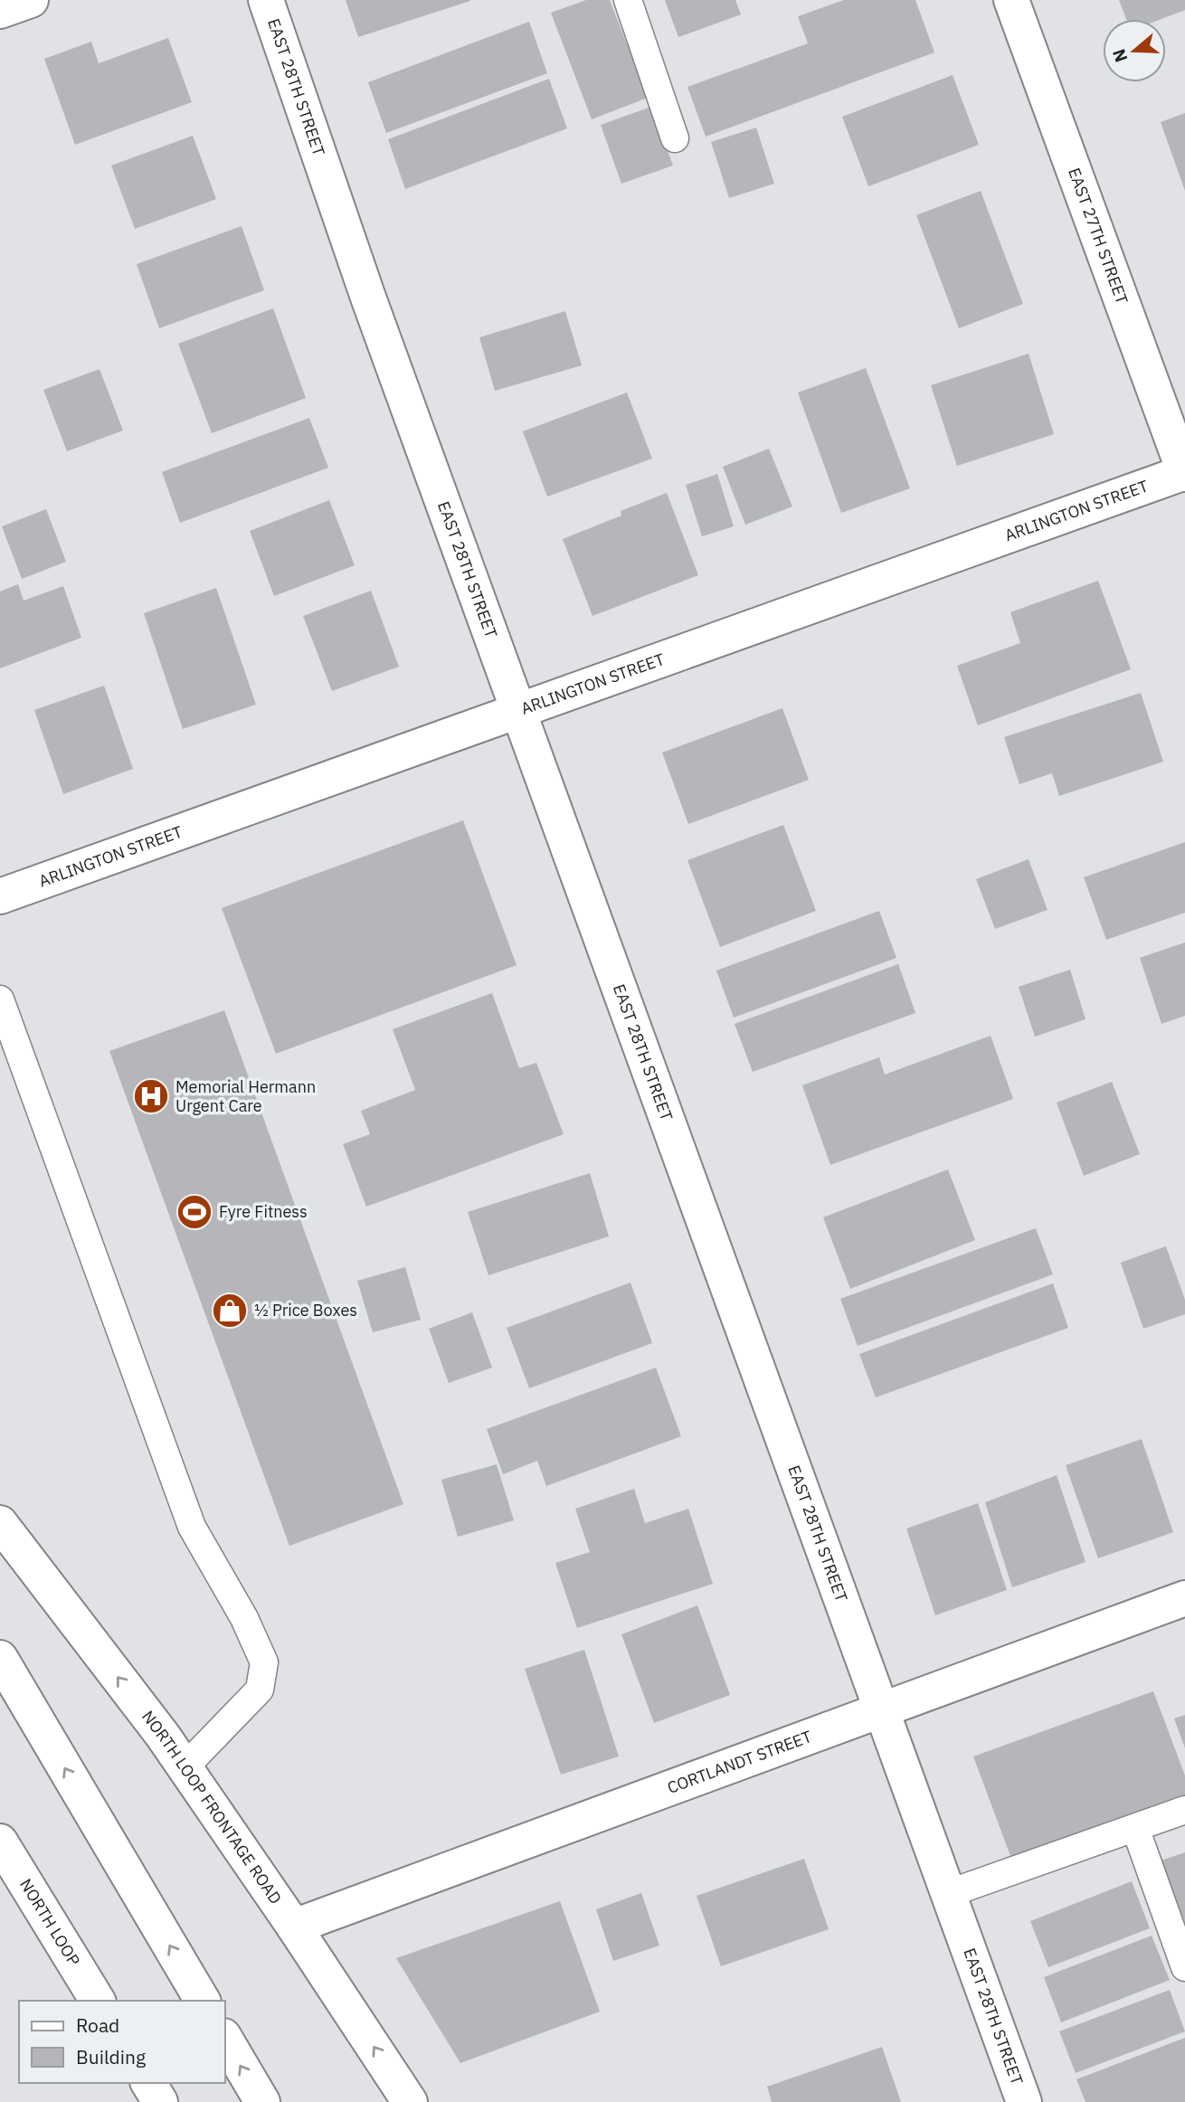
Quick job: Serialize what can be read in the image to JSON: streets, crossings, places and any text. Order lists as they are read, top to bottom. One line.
{"streets":{"main road":["EAST 28TH STREET","EAST 27TH STREET","ARLINGTON STREET","CORTLANDT STREET","NORTH LOOP FRONTAGE ROAD","NORTH LOOP"]},"crossings":[["EAST 28TH STREET","ARLINGTON STREET"],["EAST 28TH STREET","CORTLANDT STREET"],["EAST 27TH STREET","ARLINGTON STREET"],["CORTLANDT STREET","NORTH LOOP FRONTAGE ROAD"]],"places":{"hospital":["Memorial Hermann Urgent Care"],"sports":["Fyre Fitness"],"shop":["½ Price Boxes"]},"legend":["Road","Building"],"north":"left"}
